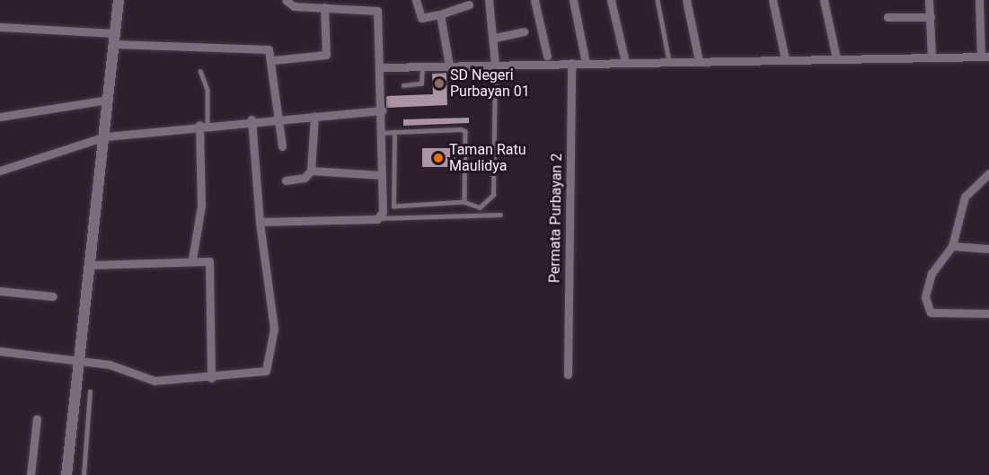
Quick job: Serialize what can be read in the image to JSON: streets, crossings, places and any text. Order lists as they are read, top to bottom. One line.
{"streets":{"street":["Permata Purbayan 2"]},"places":["SD Negeri Purbayan 01","Taman Ratu Maulidya"]}
